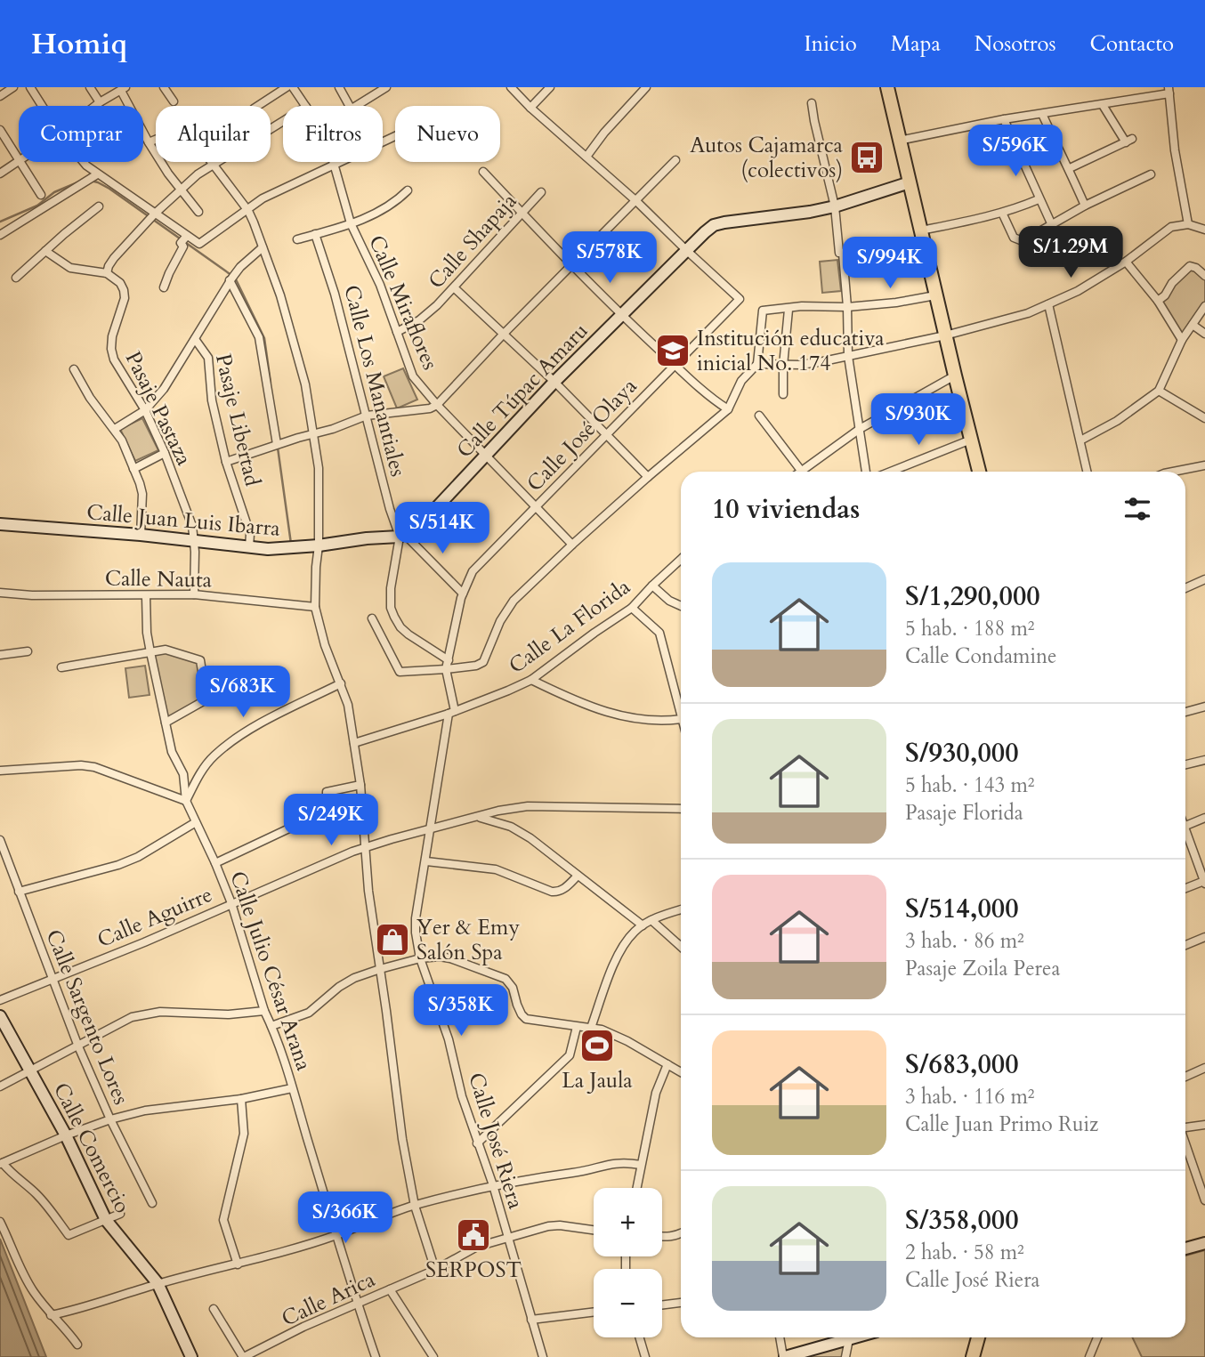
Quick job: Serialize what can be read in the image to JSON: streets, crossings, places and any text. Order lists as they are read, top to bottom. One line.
{"streets":{"street":["Calle Shapaja","Calle Miraflores","Calle Los Manantiales","Calle Túpac Amaru","Pasaje Pastaza","Pasaje Libertad","Calle José Olaya","Calle Juan Luis Ibarra","Calle Nauta","Calle La Florida","Calle Aguirre","Calle Julio César Arana","Calle Sargento Lores","Calle José Riera","Calle Comercio","Calle Arica"]},"crossings":[["Calle Shapaja","Calle Miraflores"],["Calle Miraflores","Calle Túpac Amaru"],["Calle Miraflores","Calle José Olaya"],["Calle Los Manantiales","Calle Túpac Amaru"],["Calle Los Manantiales","Calle Juan Luis Ibarra"],["Calle Túpac Amaru","Calle José Olaya"],["Calle Túpac Amaru","Calle Juan Luis Ibarra"],["Pasaje Pastaza","Calle Juan Luis Ibarra"],["Pasaje Pastaza","Calle Nauta"],["Pasaje Libertad","Calle Juan Luis Ibarra"],["Calle José Olaya","Calle La Florida"],["Calle José Olaya","Calle José Riera"],["Calle Nauta","Calle Julio César Arana"],["Calle La Florida","Calle José Riera"],["Calle Aguirre","Calle Julio César Arana"],["Calle Aguirre","Calle Sargento Lores"],["Calle Aguirre","Calle José Riera"],["Calle Julio César Arana","Calle Arica"],["Calle José Riera","Calle Arica"]],"places":{"bus stop":["Autos Cajamarca (colectivos)"],"school or university":["Institución educativa inicial No. 174"],"shop":["Yer & Emy Salón Spa"],"sports":["La Jaula"],"public building":["SERPOST"]},"page":{"header":"Homiq","nav":["Inicio","Mapa","Nosotros","Contacto"],"chip":["Comprar","Alquilar","Filtros","Nuevo"],"price":["S/596K","S/1.29M","S/578K","S/994K","S/930K","S/514K","S/683K","S/249K","S/358K","S/366K"],"heading":"10 viviendas","list":[{"name":"S/1,290,000","note":"5 hab. · 188 m² · Calle Condamine"},{"name":"S/930,000","note":"5 hab. · 143 m² · Pasaje Florida"},{"name":"S/514,000","note":"3 hab. · 86 m² · Pasaje Zoila Perea"},{"name":"S/683,000","note":"3 hab. · 116 m² · Calle Juan Primo Ruiz"},{"name":"S/358,000","note":"2 hab. · 58 m² · Calle José Riera"}],"map_buttons":["+","−"]}}
